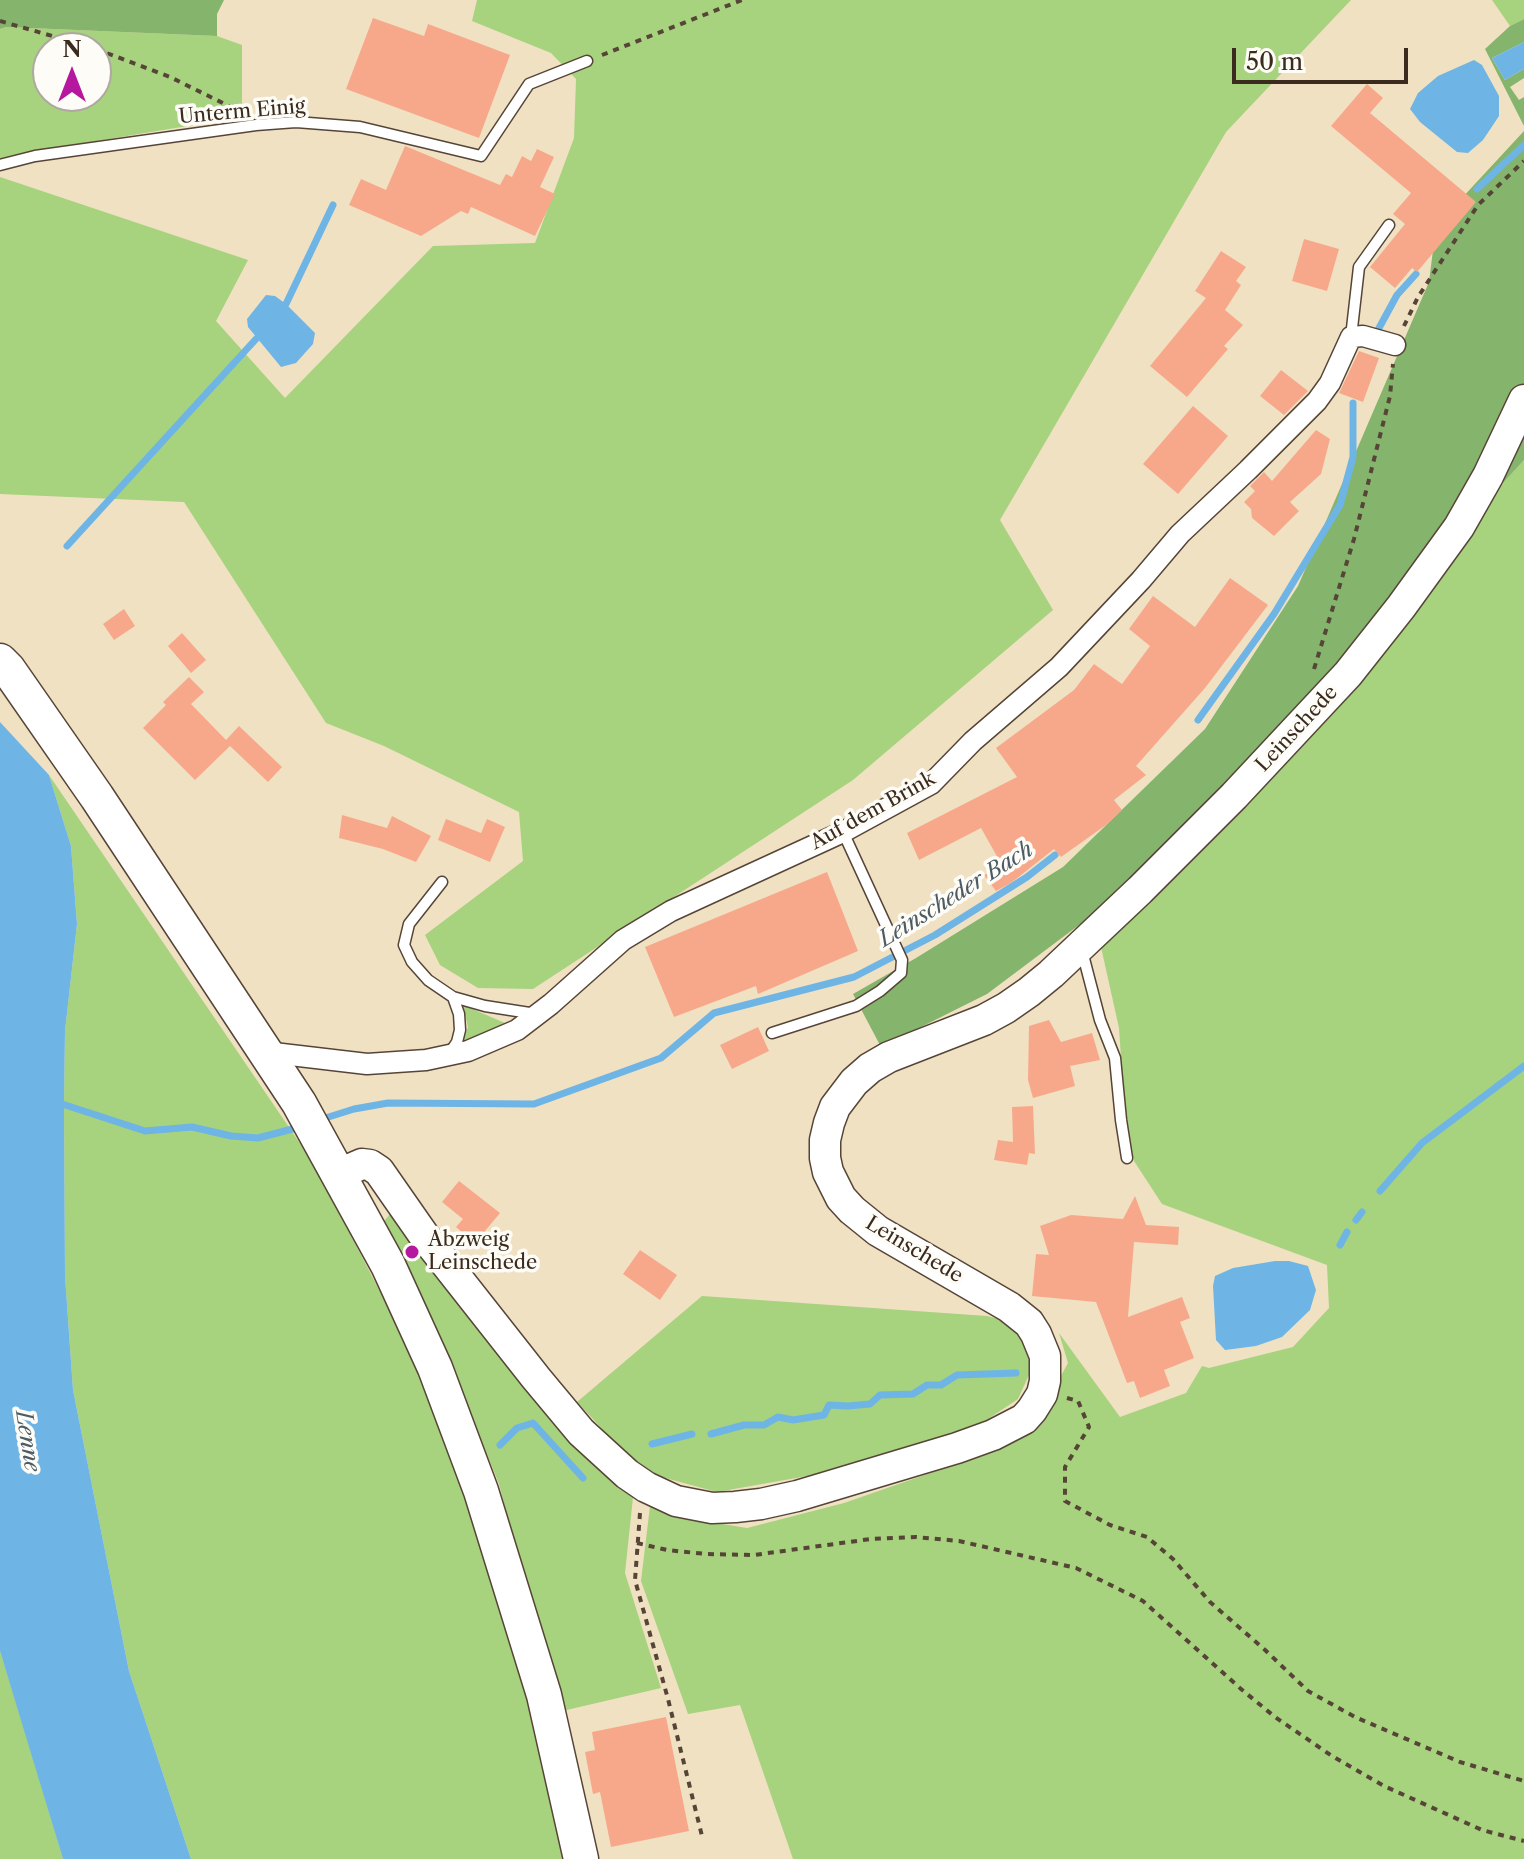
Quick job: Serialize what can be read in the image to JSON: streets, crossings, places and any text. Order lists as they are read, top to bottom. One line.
{"streets":{"main road":["Leinschede"],"street":["Auf dem Brink"],"lane":["Unterm Einig"]},"water":["Leinscheder Bach","Lenne"],"places":["Abzweig Leinschede"],"scale_bar":"50 m","north":"top"}
